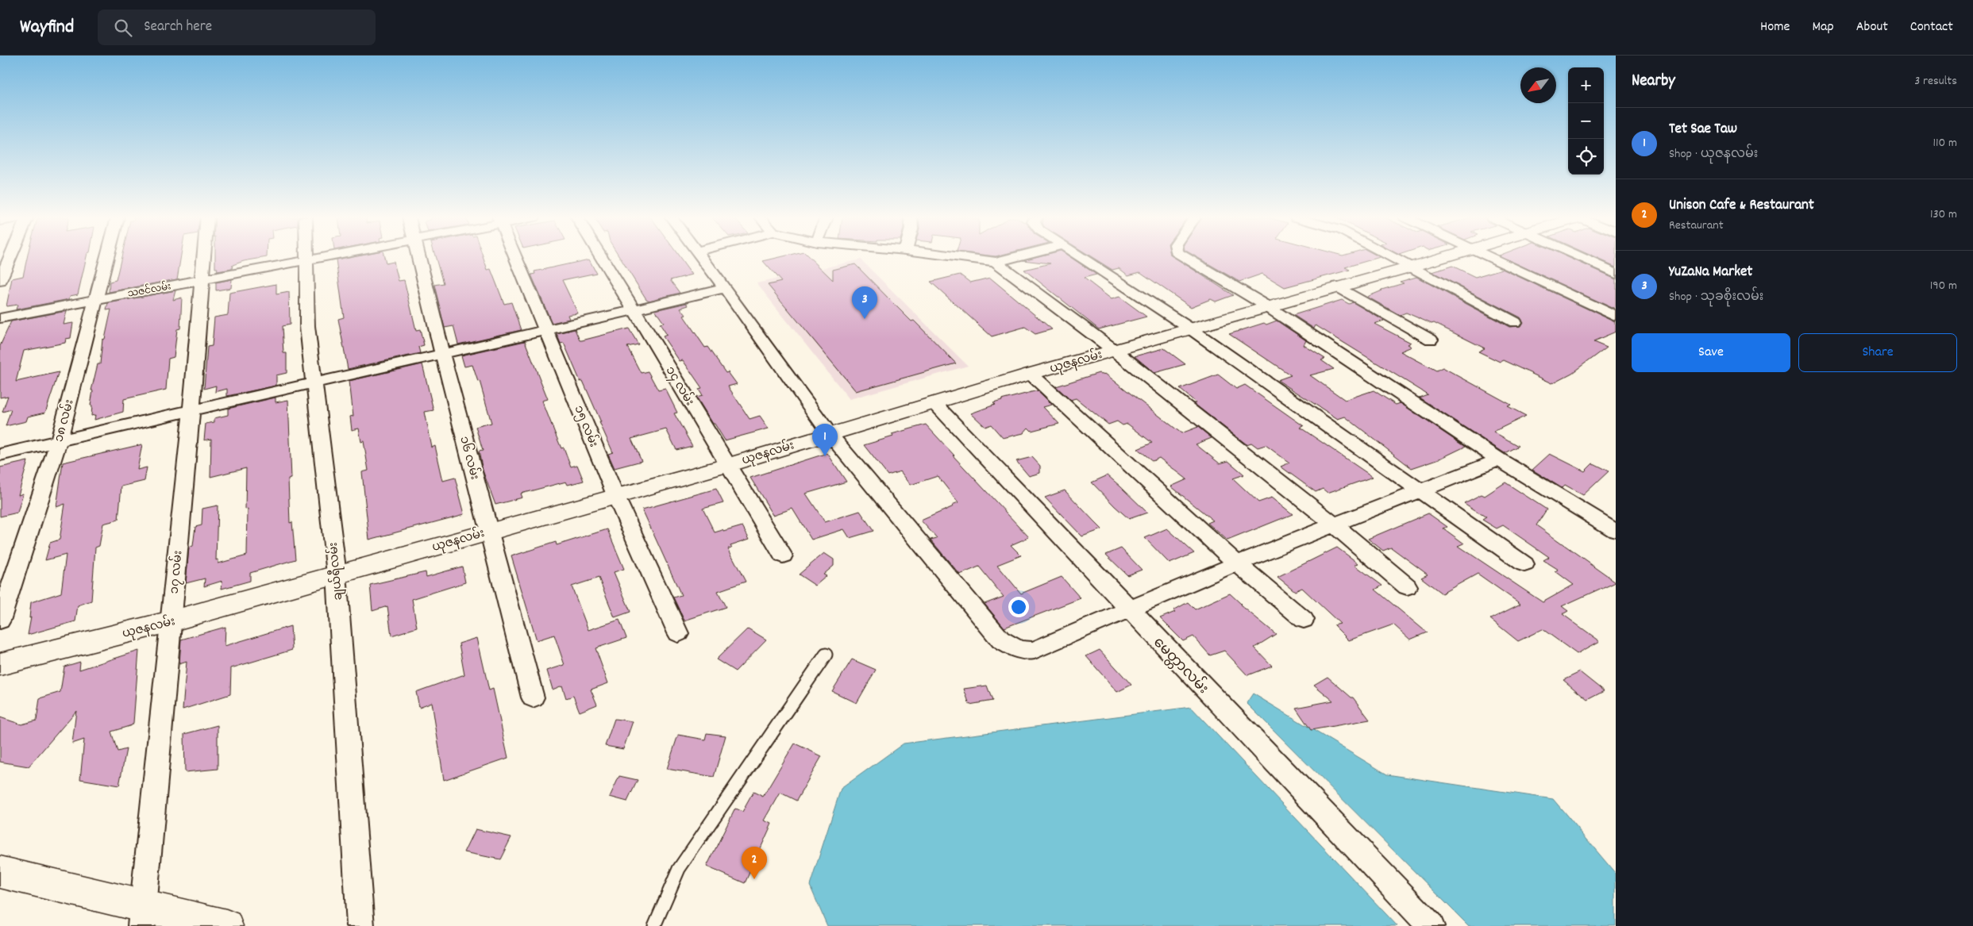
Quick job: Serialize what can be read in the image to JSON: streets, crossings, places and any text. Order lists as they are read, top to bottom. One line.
{"streets":{"street":["သဇင်လမ်း","ယုဇနလမ်း","၁၄ လမ်း","၁၈ လမ်း","၁၅ လမ်း","၁၆ လမ်း","ချယ်ရီလမ်း","၁၇ လမ်း","မေတ္တာလမ်း"]},"crossings":[["သဇင်လမ်း","၁၈ လမ်း"],["သဇင်လမ်း","ချယ်ရီလမ်း"],["သဇင်လမ်း","၁၇ လမ်း"],["ယုဇနလမ်း","၁၄ လမ်း"],["ယုဇနလမ်း","၁၅ လမ်း"],["ယုဇနလမ်း","၁၆ လမ်း"],["ယုဇနလမ်း","ချယ်ရီလမ်း"],["ယုဇနလမ်း","၁၇ လမ်း"],["ယုဇနလမ်း","မေတ္တာလမ်း"]],"north":"bottom left","page":{"header":"Wayfind","search":"Search here","nav":["Home","Map","About","Contact"],"heading":["Nearby","3 results"],"map_buttons":["+","−"],"list":[{"mark":"1","name":"Tet Sae Taw","note":"Shop · ယုဇနလမ်း","value":"110 m"},{"mark":"2","name":"Unison Cafe & Restaurant","note":"Restaurant","value":"130 m"},{"mark":"3","name":"YuZaNa Market","note":"Shop · သုခစိုးလမ်း","value":"190 m"}],"pins":["3","1","2"],"buttons":["Save","Share"]}}
